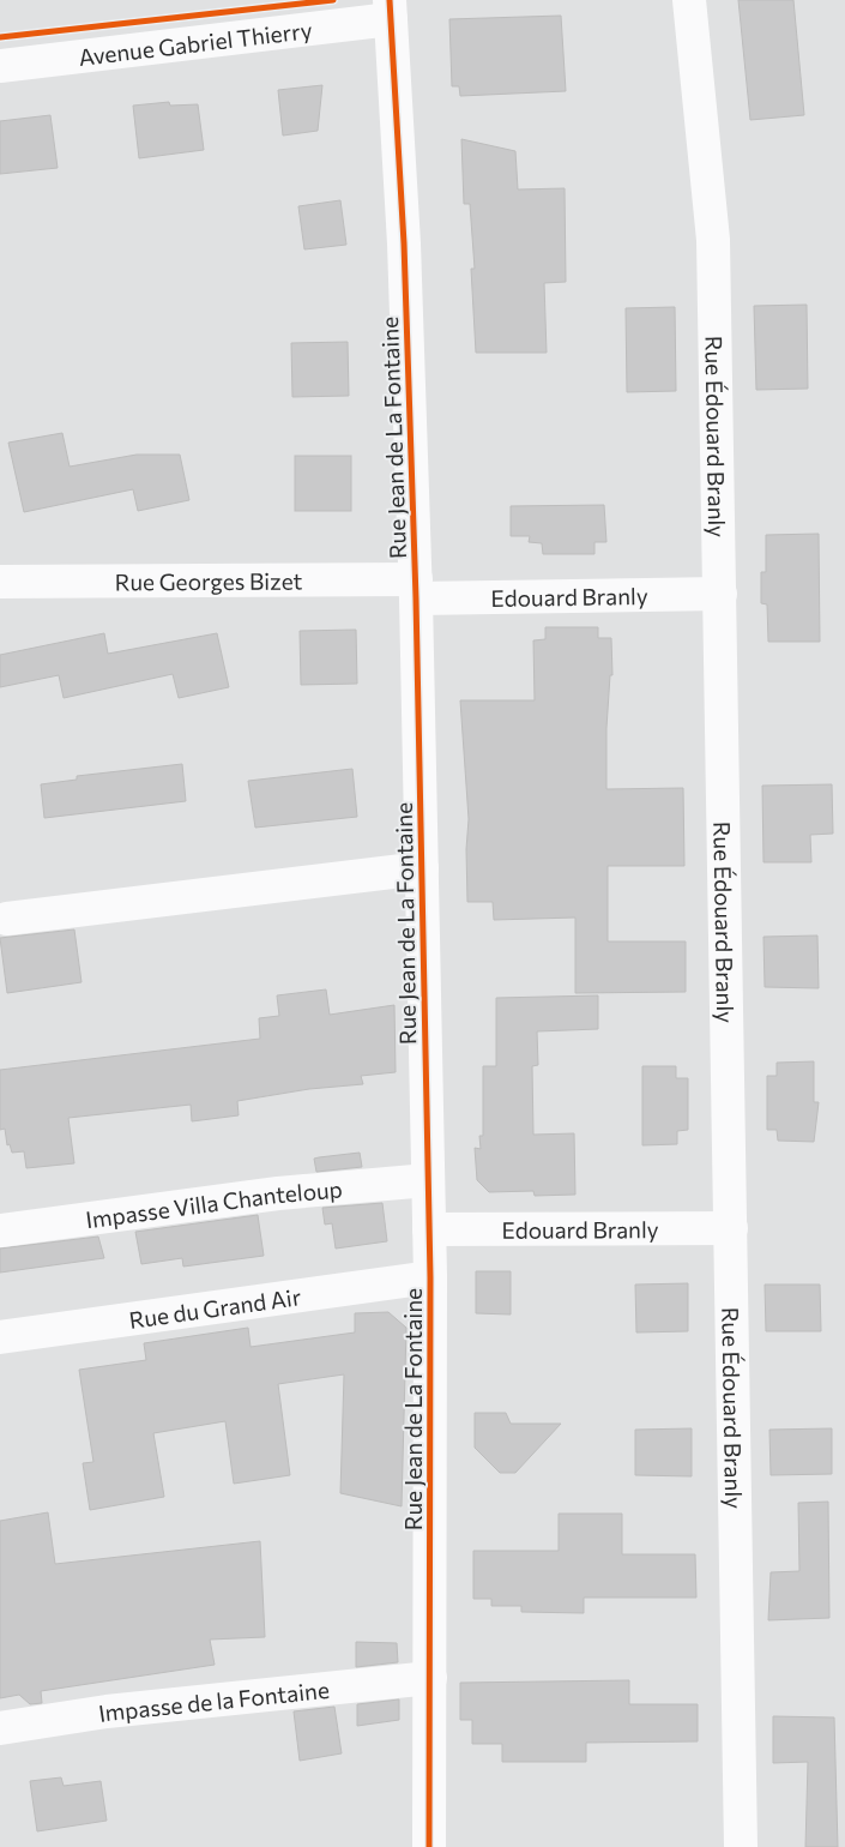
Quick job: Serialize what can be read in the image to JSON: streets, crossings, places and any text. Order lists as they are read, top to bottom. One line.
{"streets":{"street":["Avenue Gabriel Thierry","Rue Jean de La Fontaine","Rue Édouard Branly","Rue Georges Bizet","Edouard Branly","Impasse Villa Chanteloup","Rue du Grand Air","Impasse de la Fontaine"]},"crossings":[["Avenue Gabriel Thierry","Rue Jean de La Fontaine"],["Rue Jean de La Fontaine","Rue Georges Bizet"],["Rue Jean de La Fontaine","Edouard Branly"],["Rue Jean de La Fontaine","Impasse Villa Chanteloup"],["Rue Jean de La Fontaine","Rue du Grand Air"],["Rue Jean de La Fontaine","Impasse de la Fontaine"],["Rue Édouard Branly","Edouard Branly"],["Rue Georges Bizet","Edouard Branly"]]}
